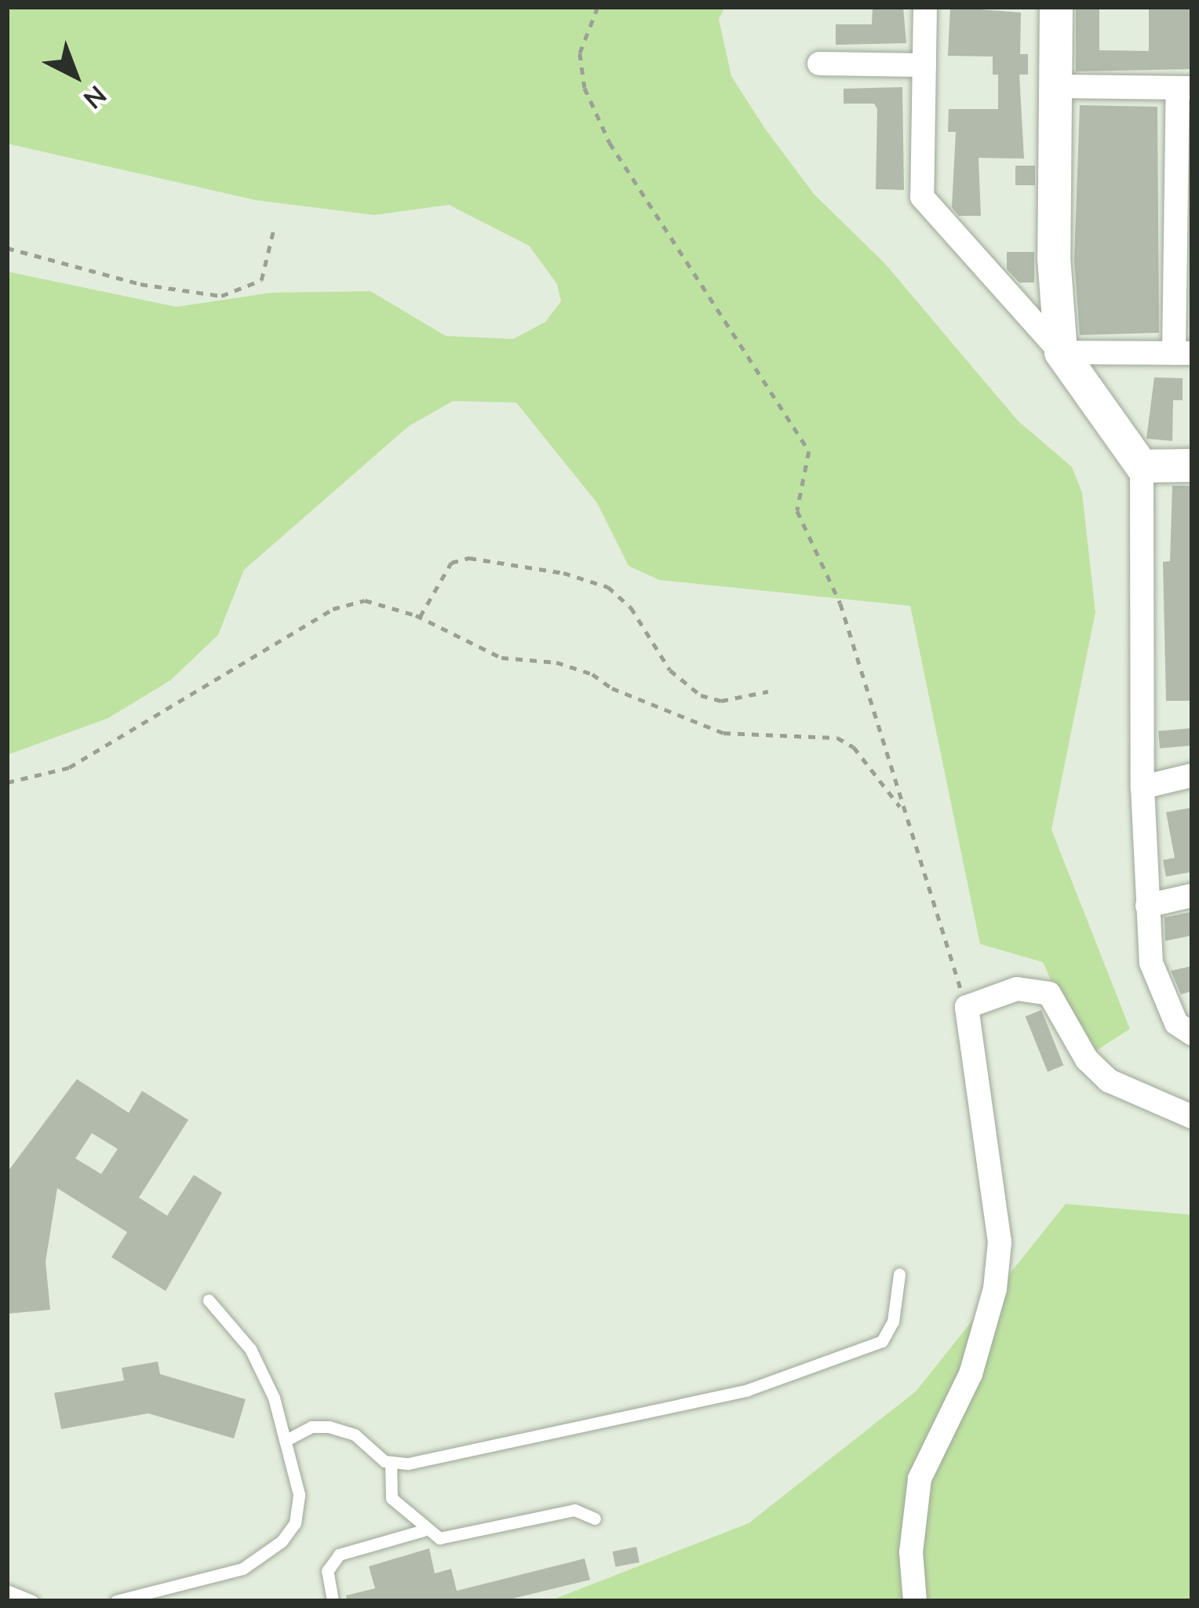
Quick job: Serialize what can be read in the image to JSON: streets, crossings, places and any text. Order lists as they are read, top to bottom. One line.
{"north":"bottom right"}
